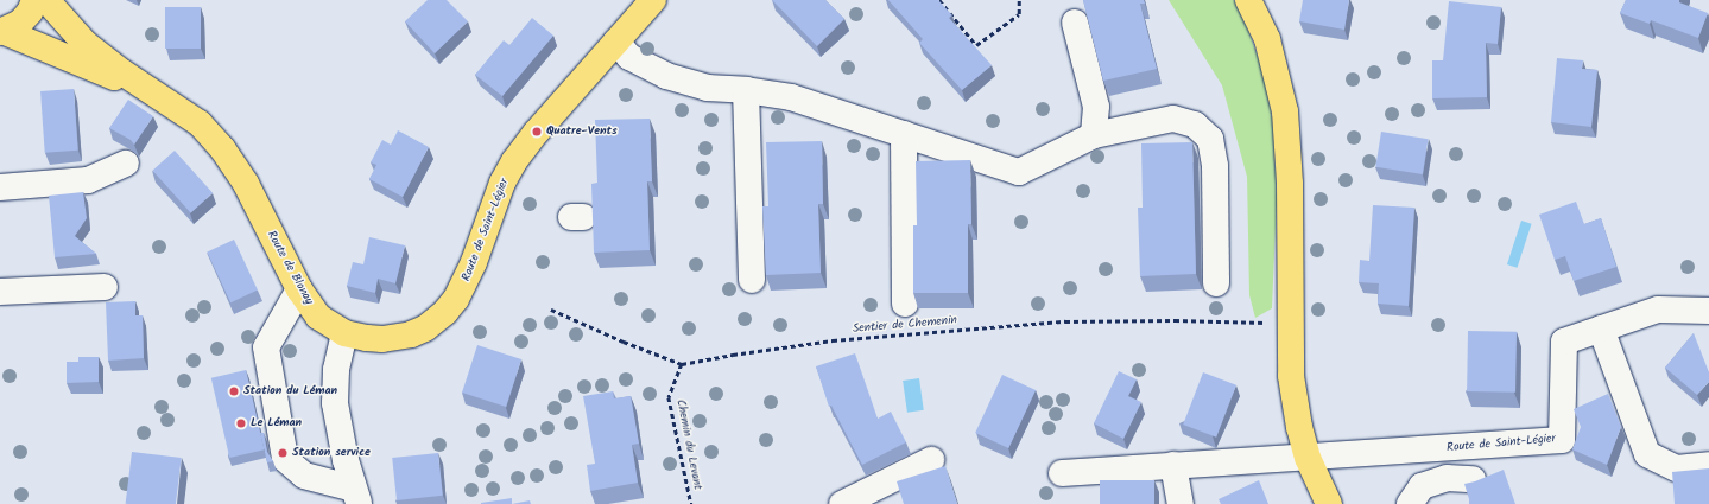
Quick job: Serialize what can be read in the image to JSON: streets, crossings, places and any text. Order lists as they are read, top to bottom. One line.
{"streets":{"main road":["Route de Saint-Légier","Route de Blonay"],"path":["Sentier de Chemenin","Chemin du Levant"]},"crossings":[["Route de Saint-Légier","Route de Blonay"],["Sentier de Chemenin","Chemin du Levant"]],"places":["Quatre-Vents","Station du Léman","Le Léman","Station service"]}
